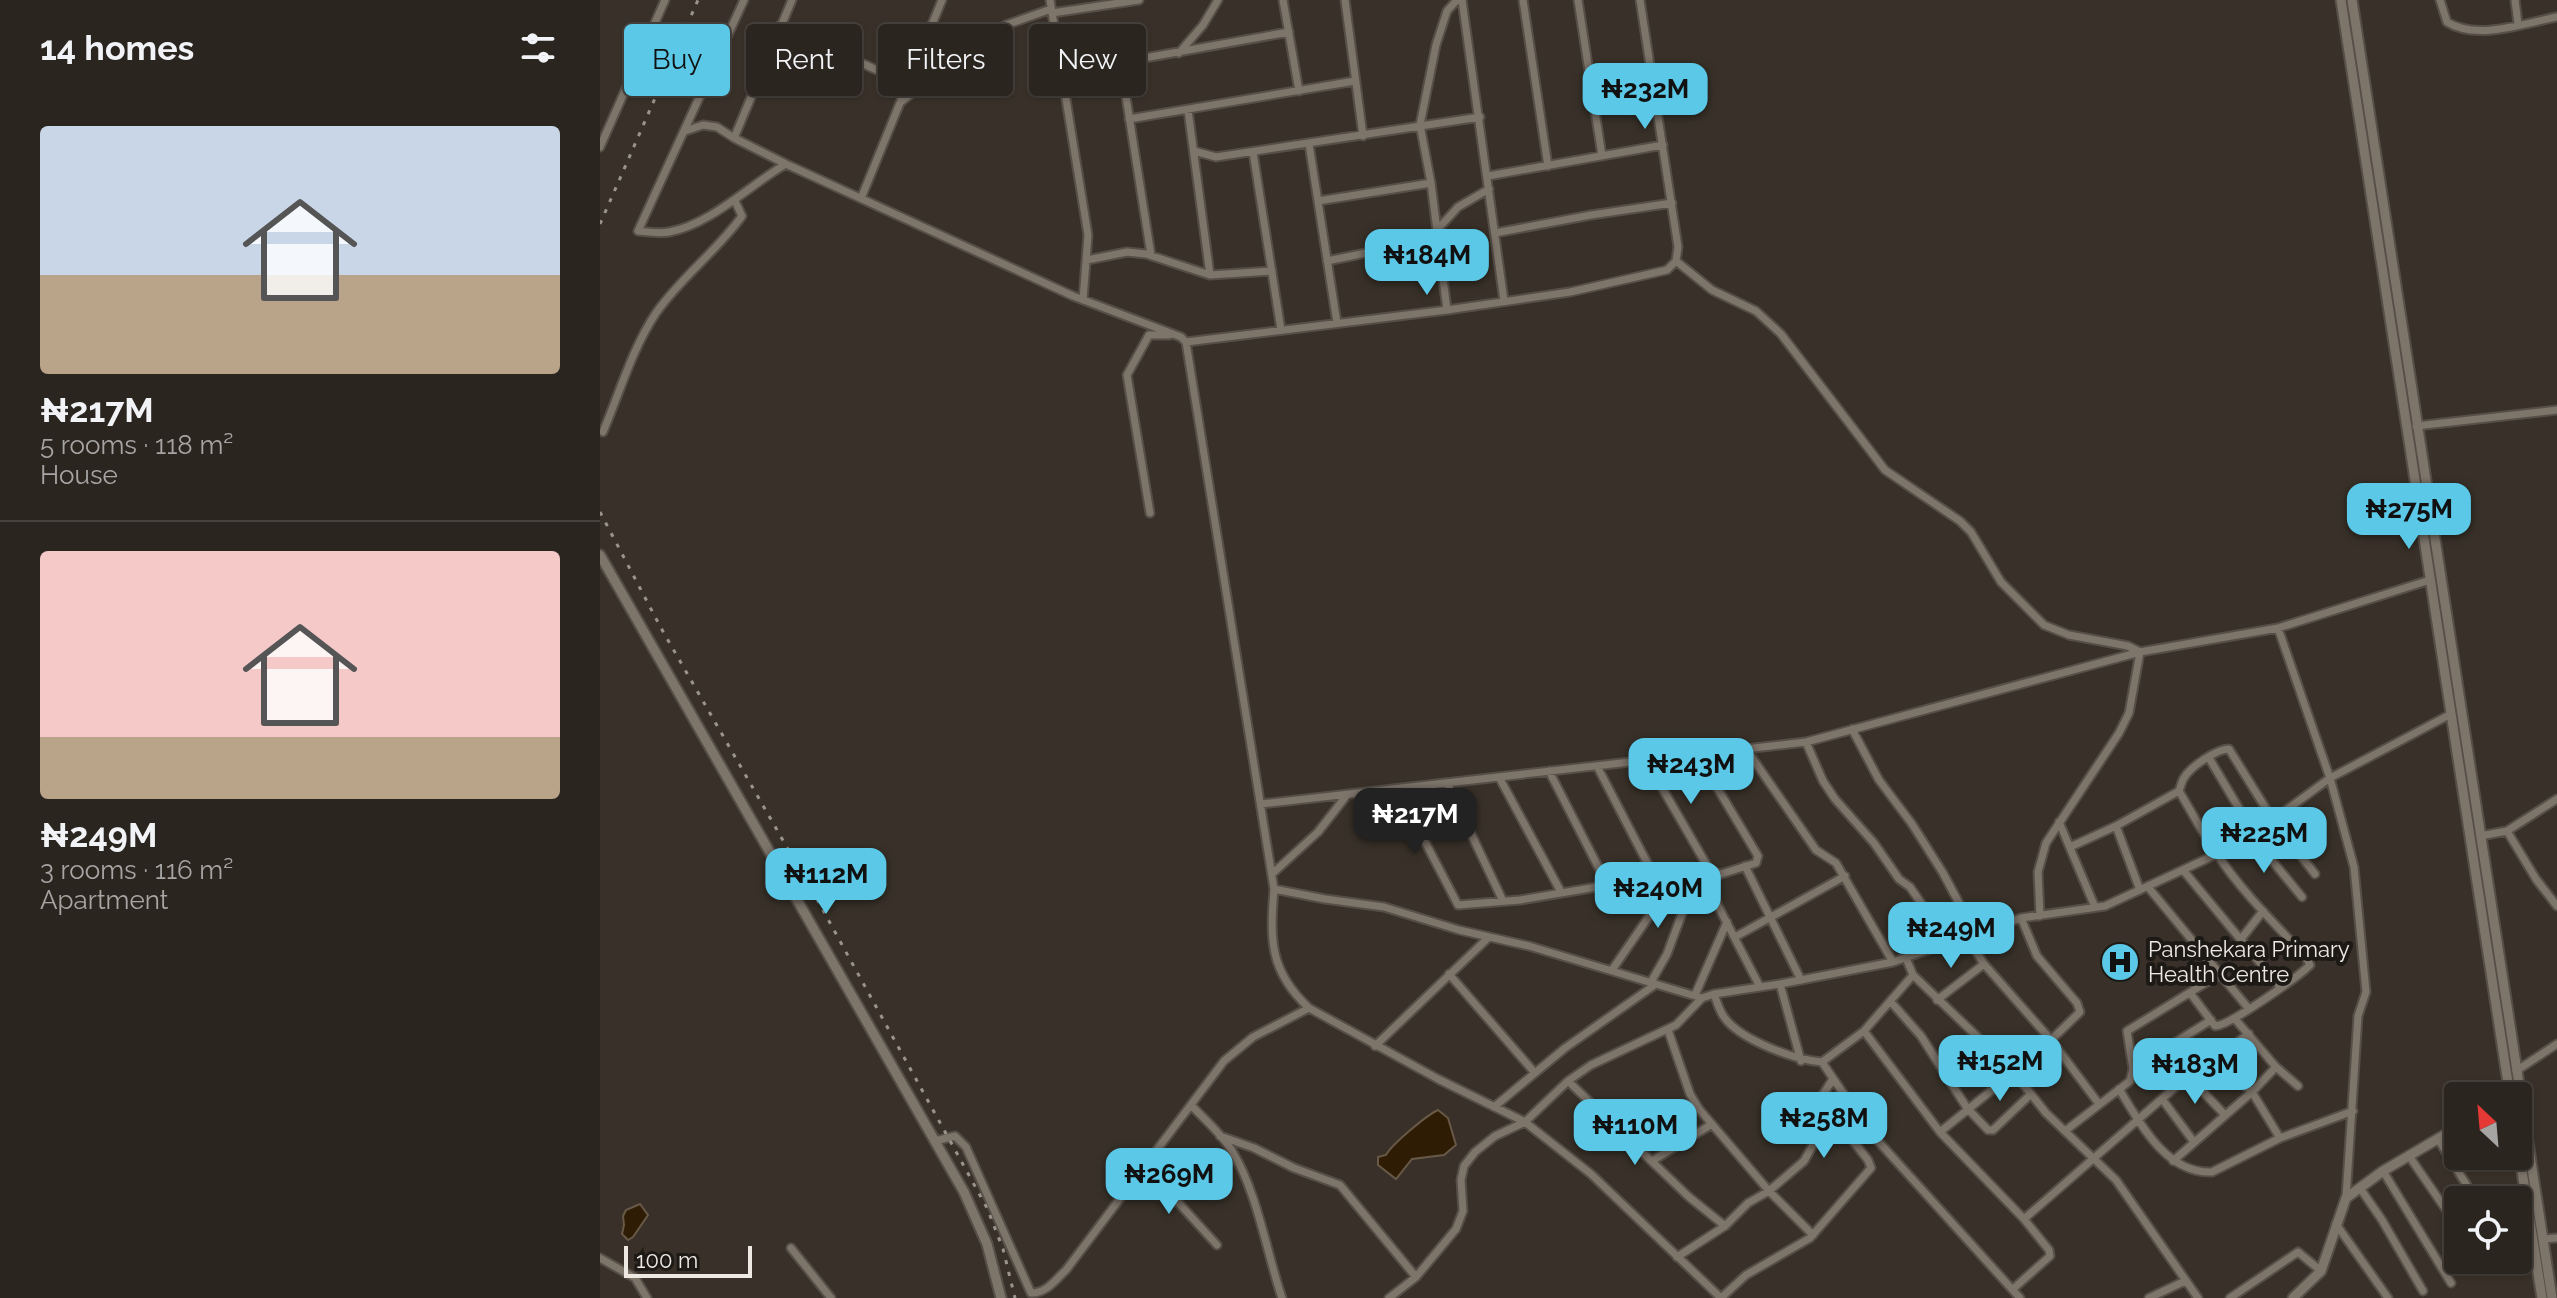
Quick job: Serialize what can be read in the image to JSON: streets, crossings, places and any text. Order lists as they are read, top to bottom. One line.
{"places":{"hospital":["Panshekara Primary Health Centre"]},"scale_bar":"100 m","north":"top left","page":{"heading":"14 homes","chip":["Buy","Rent","Filters","New"],"price":["₦232M","₦184M","₦275M","₦243M","₦217M","₦225M","₦112M","₦240M","₦249M","₦152M","₦183M","₦258M","₦110M","₦269M"],"list":[{"name":"₦217M","note":"5 rooms · 118 m² · House"},{"name":"₦249M","note":"3 rooms · 116 m² · Apartment"}],"scale":"100 m"}}
